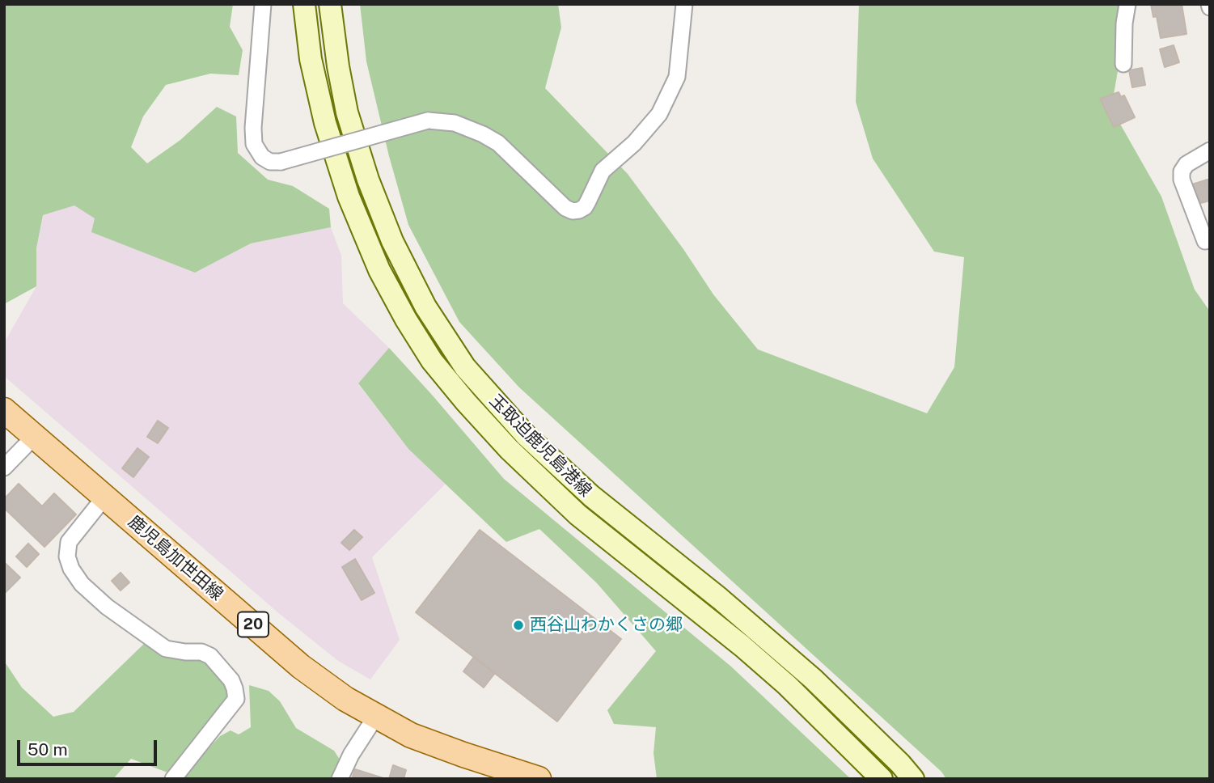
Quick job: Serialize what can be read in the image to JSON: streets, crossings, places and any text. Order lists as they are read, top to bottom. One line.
{"streets":{"main road":["玉取迫鹿児島港線","鹿児島加世田線","20"]},"places":["西谷山わかくさの郷"],"scale_bar":"50 m"}
